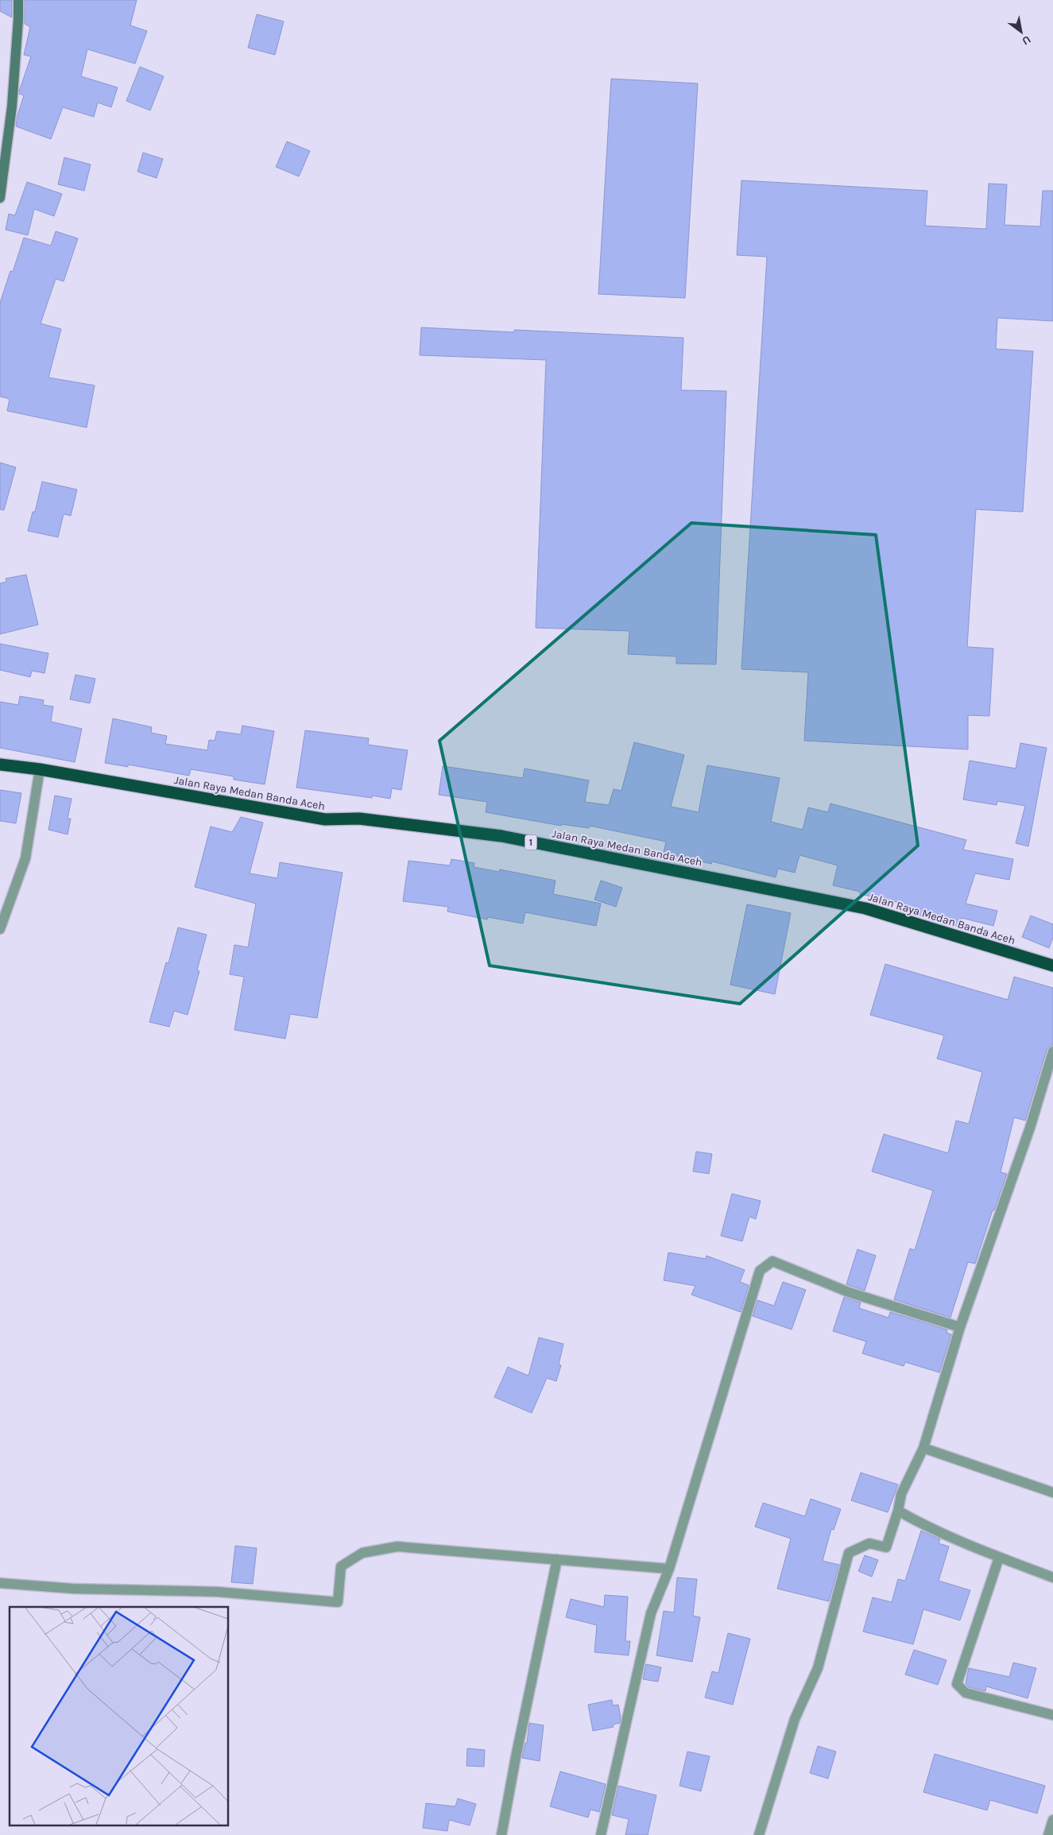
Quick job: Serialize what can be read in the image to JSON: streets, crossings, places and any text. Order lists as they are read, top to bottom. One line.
{"streets":{"highway":["Jalan Raya Medan Banda Aceh","1"]},"north":"bottom right"}
